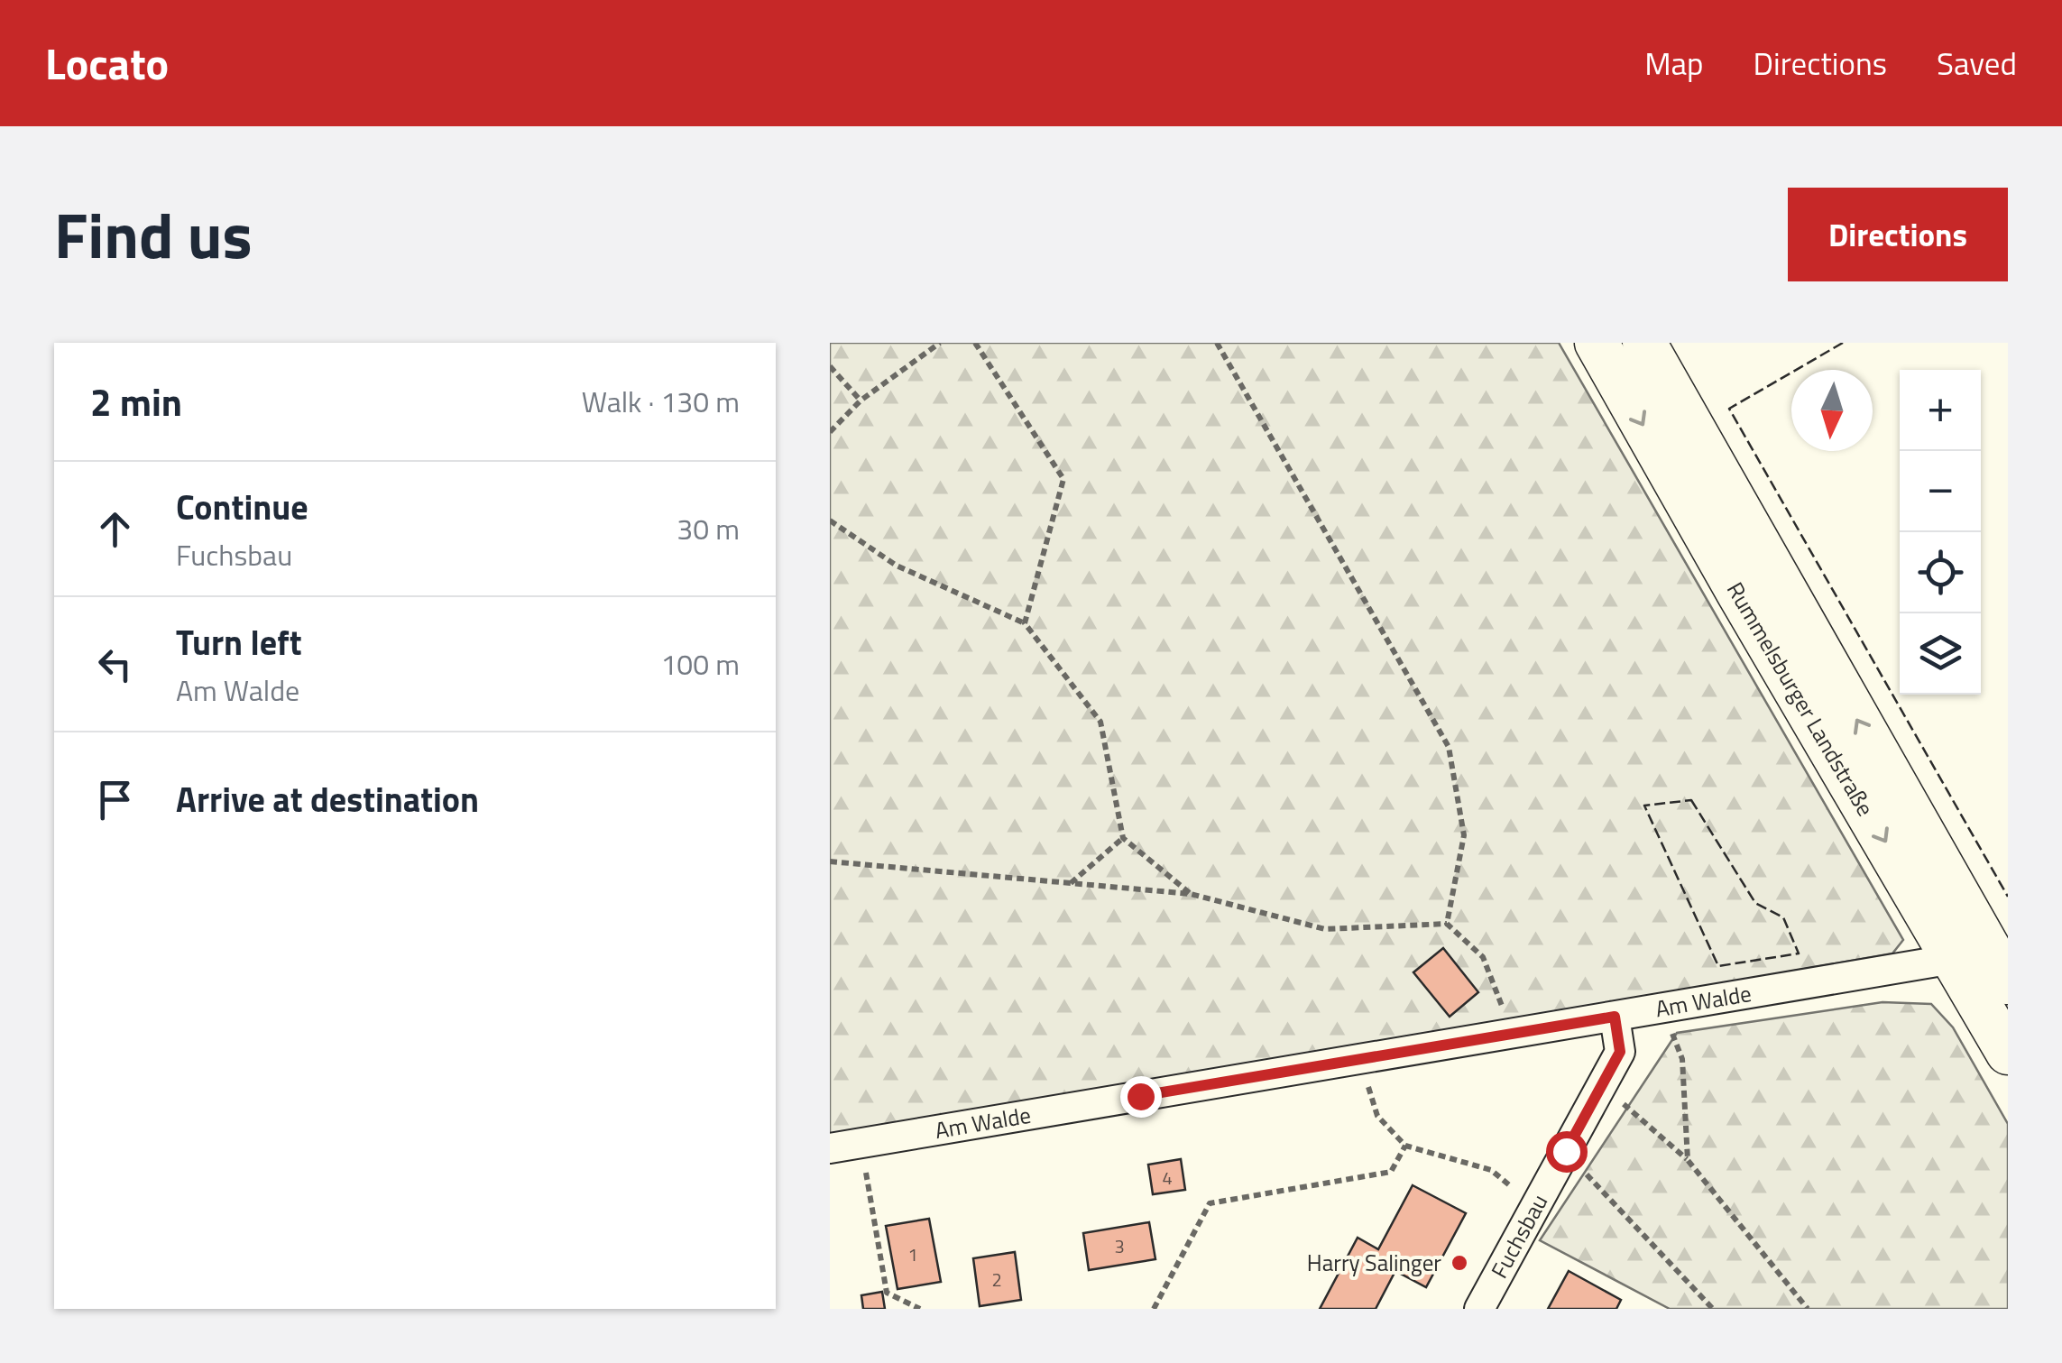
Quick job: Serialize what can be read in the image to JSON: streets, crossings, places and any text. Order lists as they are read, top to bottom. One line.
{"streets":{"main road":["Rummelsburger Landstraße"],"street":["Am Walde","Fuchsbau"]},"crossings":[["Rummelsburger Landstraße","Am Walde"],["Am Walde","Fuchsbau"]],"places":["Harry Salinger"],"house_numbers":["4","3","1","2"],"north":"bottom","page":{"header":"Locato","nav":["Map","Directions","Saved"],"title":"Find us","buttons":"Directions","heading":["2 min","Walk · 130 m"],"map_buttons":["+","−"],"list":[["Continue","Fuchsbau","30 m"],["Turn left","Am Walde","100 m"],"Arrive at destination"]}}
